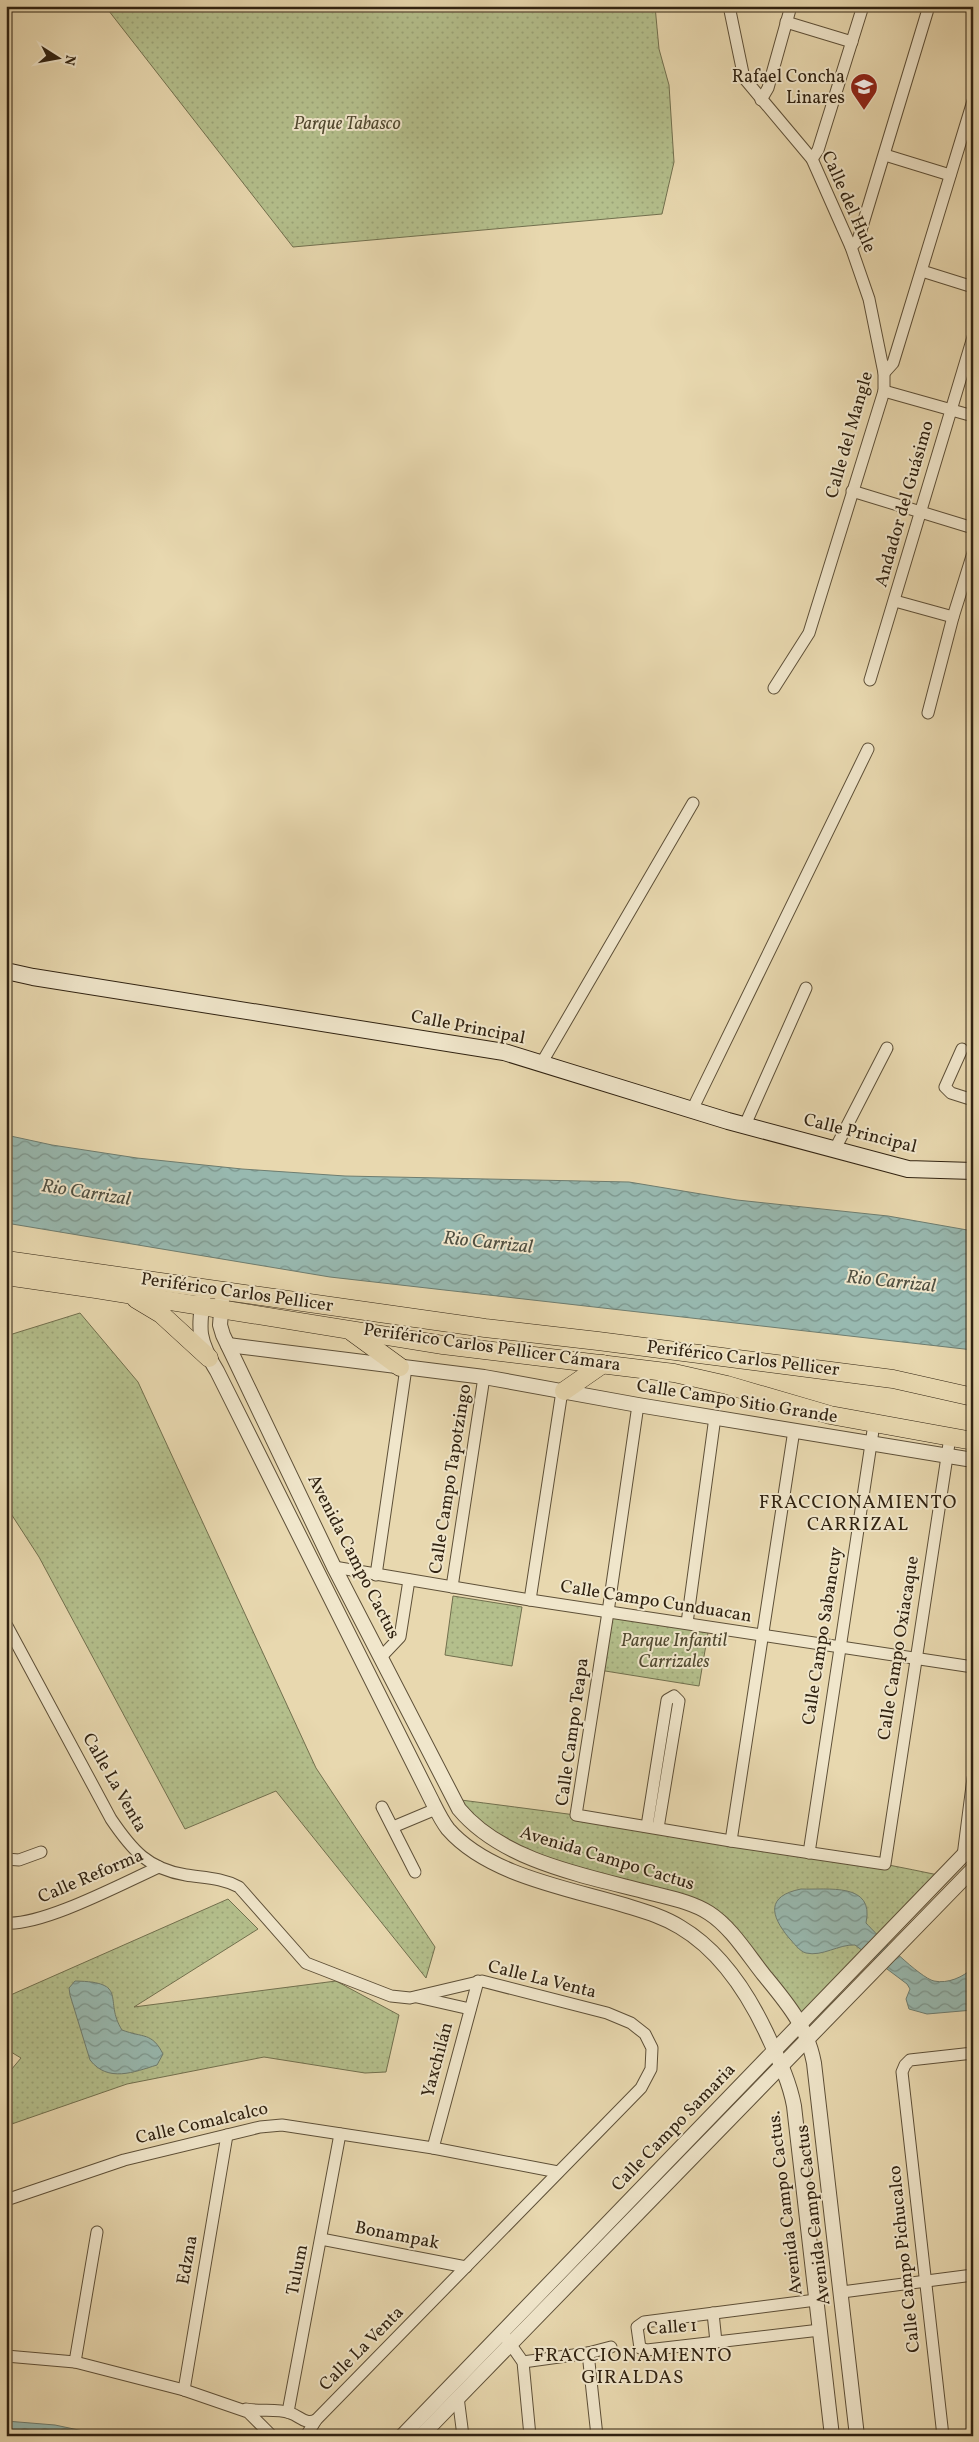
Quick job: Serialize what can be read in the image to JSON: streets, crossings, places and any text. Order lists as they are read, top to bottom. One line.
{"streets":{"main road":["Calle Principal","Periférico Carlos Pellicer","Periférico Carlos Pellicer Cámara"],"street":["Calle del Hule","Calle del Mangle","Andador del Guásimo","Calle Campo Sitio Grande","Calle Campo Tapotzingo","Avenida Campo Cactus","Calle Campo Cunduacan","Calle Campo Sabancuy","Calle Campo Oxiacaque","Calle Campo Teapa","Calle La Venta","Calle Reforma","Yaxchilán","Calle Comalcalco","Calle Campo Samaria","Avenida Campo Cactus.","Bonampak","Calle Campo Pichucalco","Edzna","Tulum","Calle 1"]},"crossings":[["Calle del Hule","Calle del Mangle"],["Periférico Carlos Pellicer","Periférico Carlos Pellicer Cámara"],["Periférico Carlos Pellicer","Avenida Campo Cactus"],["Periférico Carlos Pellicer","Avenida Campo Cactus."],["Periférico Carlos Pellicer Cámara","Avenida Campo Cactus"],["Periférico Carlos Pellicer Cámara","Calle Campo Sabancuy"],["Periférico Carlos Pellicer Cámara","Calle Campo Oxiacaque"],["Calle Campo Sitio Grande","Calle Campo Tapotzingo"],["Calle Campo Sitio Grande","Avenida Campo Cactus"],["Calle Campo Sitio Grande","Calle Campo Sabancuy"],["Calle Campo Sitio Grande","Calle Campo Oxiacaque"],["Calle Campo Sitio Grande","Calle Campo Teapa"],["Calle Campo Tapotzingo","Calle Campo Cunduacan"],["Avenida Campo Cactus","Calle Campo Cunduacan"],["Avenida Campo Cactus","Calle Campo Samaria"],["Calle Campo Cunduacan","Calle Campo Sabancuy"],["Calle Campo Cunduacan","Calle Campo Oxiacaque"],["Calle Campo Cunduacan","Calle Campo Teapa"],["Calle Campo Sabancuy","Calle Campo Teapa"],["Calle Campo Oxiacaque","Calle Campo Teapa"],["Calle La Venta","Calle Reforma"],["Calle La Venta","Yaxchilán"],["Calle La Venta","Calle Comalcalco"],["Calle La Venta","Bonampak"],["Yaxchilán","Calle Comalcalco"],["Calle Comalcalco","Edzna"],["Calle Comalcalco","Tulum"],["Calle Campo Samaria","Avenida Campo Cactus."],["Avenida Campo Cactus.","Calle 1"],["Bonampak","Tulum"]],"districts":["FRACCIONAMIENTO CARRIZAL","FRACCIONAMIENTO GIRALDAS"],"water":["Rio Carrizal"],"parks":["Parque Tabasco","Parque Infantil Carrizales"],"places":{"school or university":["Rafael Concha Linares"]},"north":"right"}
